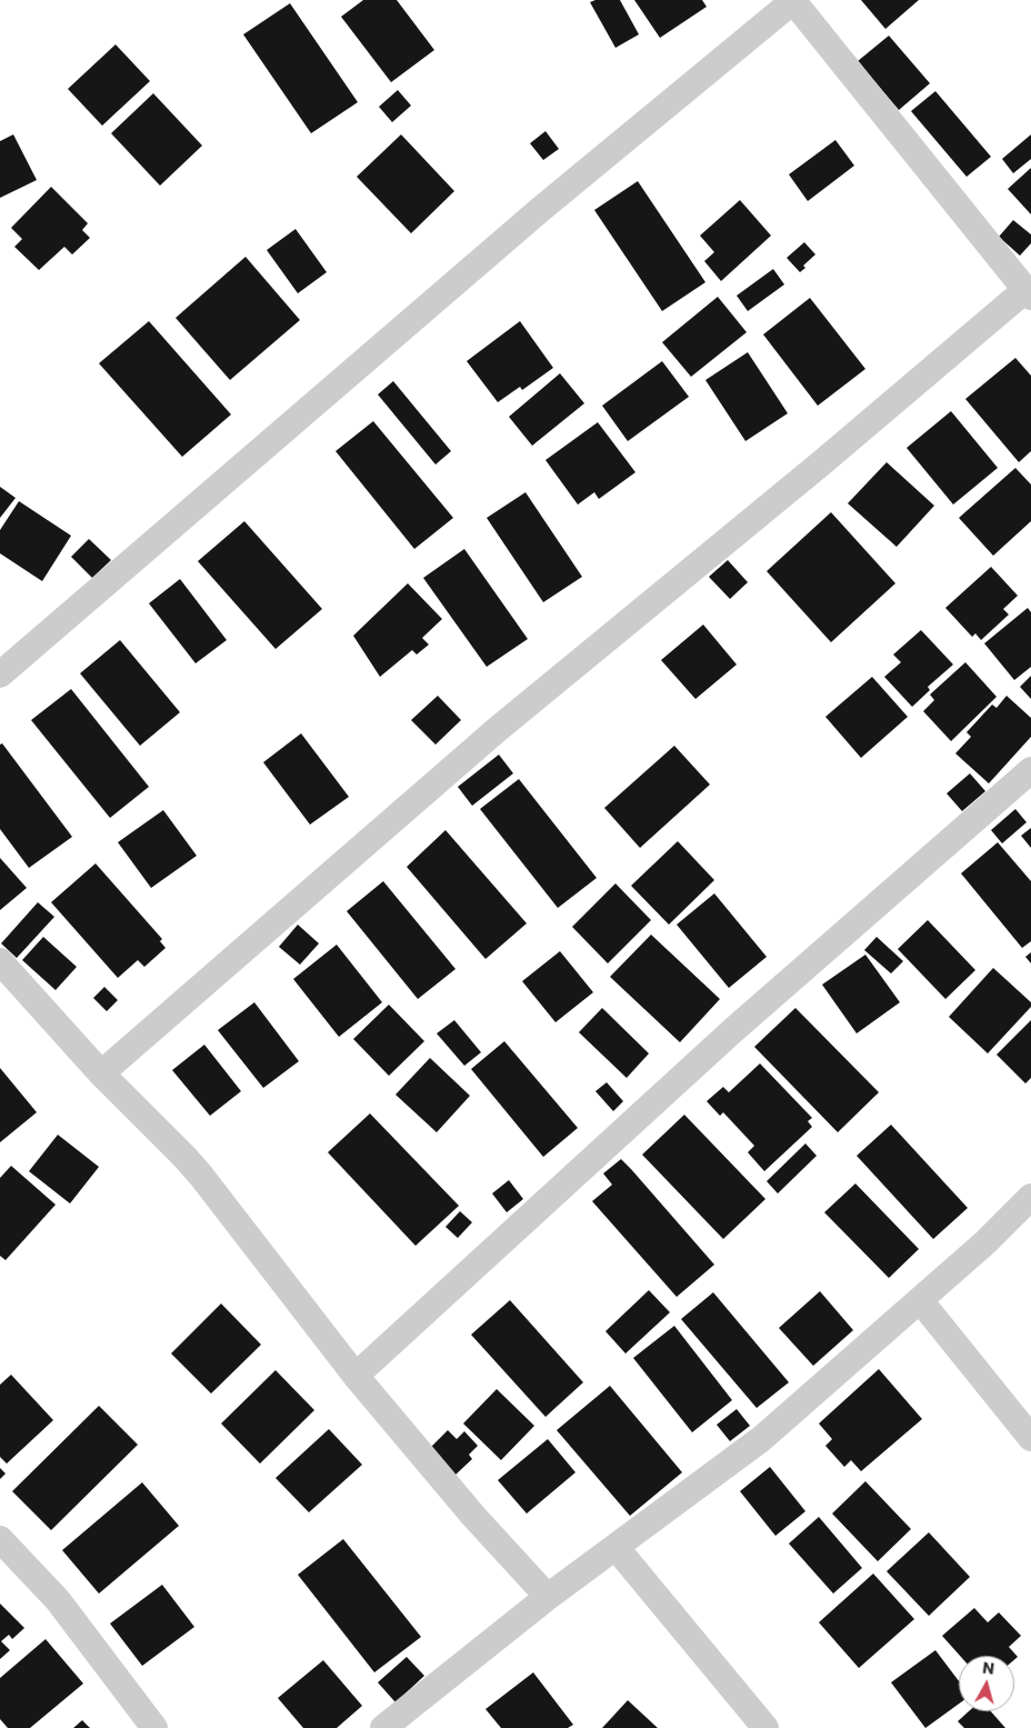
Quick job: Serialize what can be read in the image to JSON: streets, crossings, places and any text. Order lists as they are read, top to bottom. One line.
{"north":"top"}
